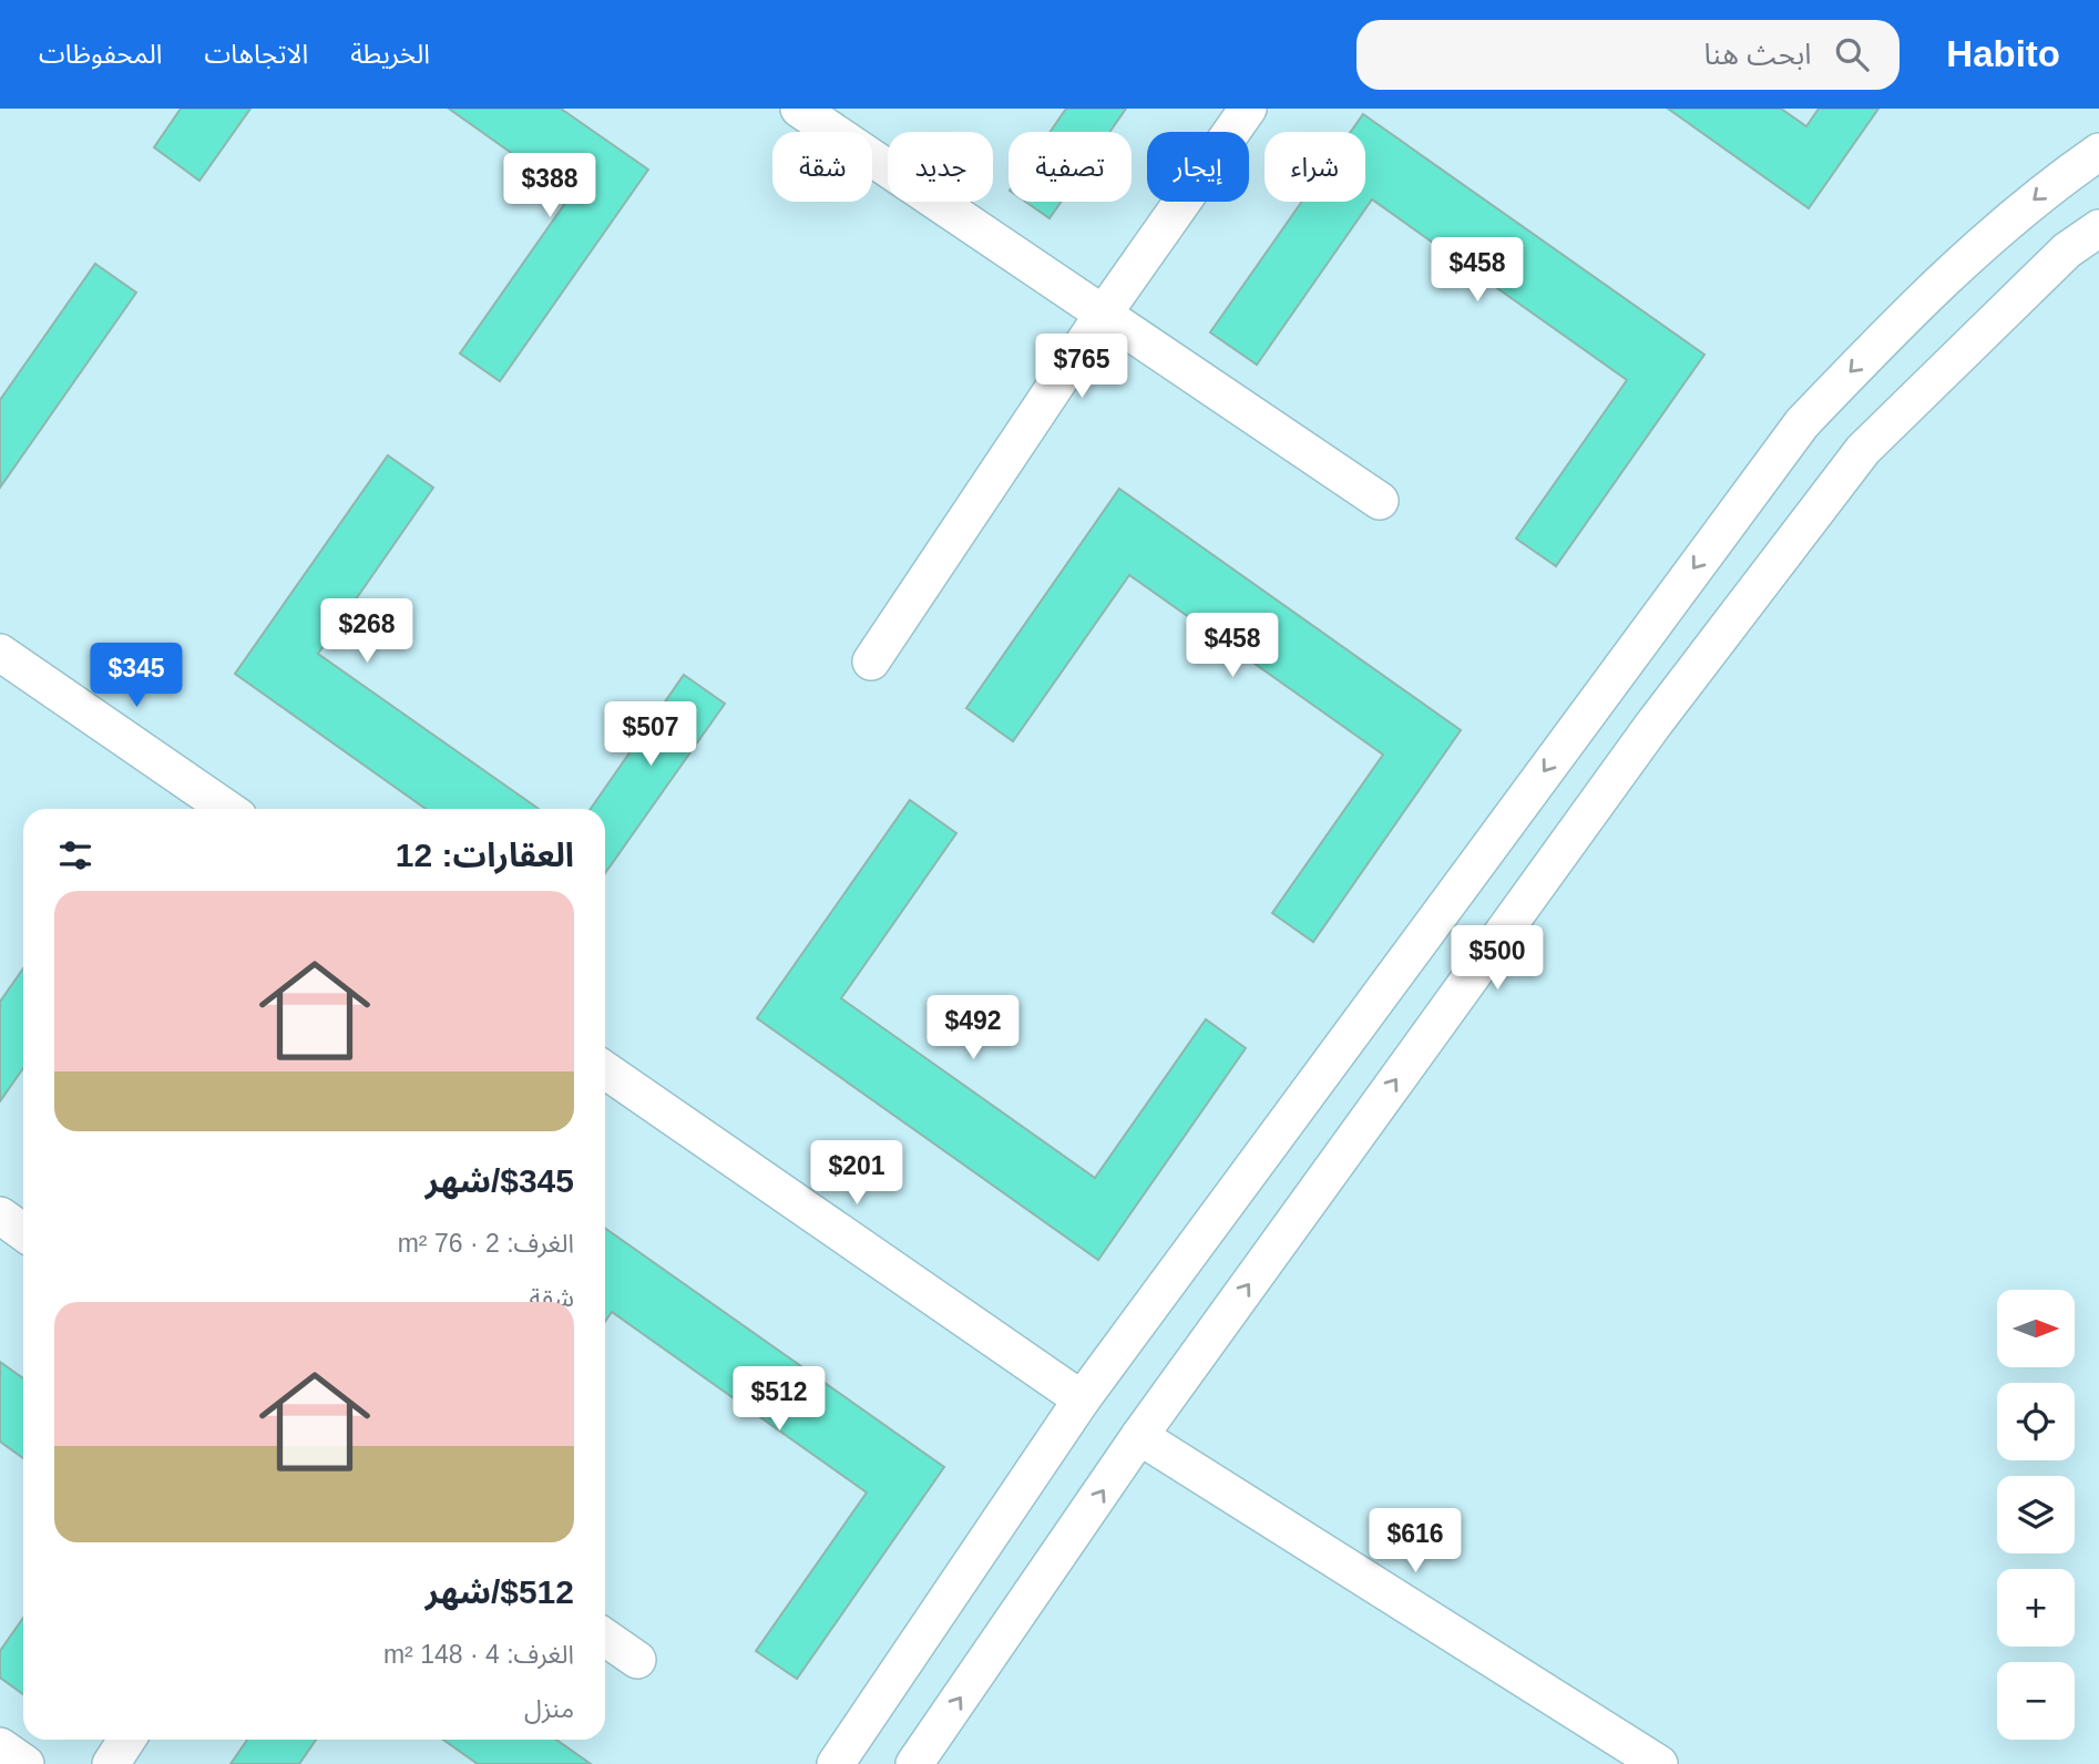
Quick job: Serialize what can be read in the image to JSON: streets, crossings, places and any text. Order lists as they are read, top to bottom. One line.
{"north":"right","page":{"header":"Habito","search":"ابحث هنا","nav":["الخريطة","الاتجاهات","المحفوظات"],"chip":["شراء","إيجار","تصفية","جديد","شقة"],"price":["$388","$458","$765","$268","$458","$345","$507","$500","$492","$201","$512","$616"],"heading":"العقارات: 12","list":[{"name":"$345/شهر","note":"الغرف: 2 · 76 m² · شقة"},{"name":"$512/شهر","note":"الغرف: 4 · 148 m² · منزل"}],"map_buttons":["+","−"]}}
